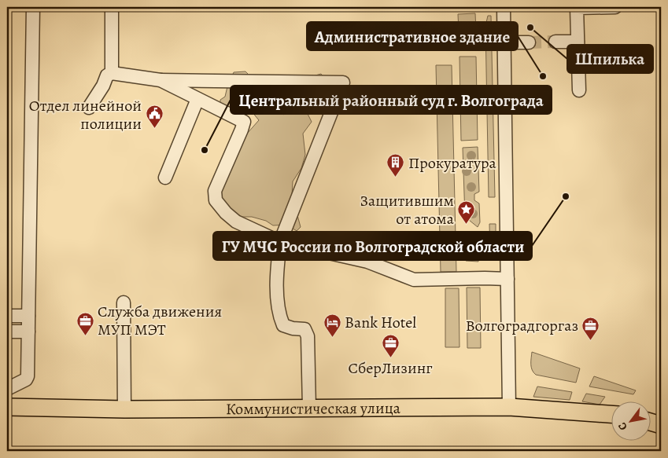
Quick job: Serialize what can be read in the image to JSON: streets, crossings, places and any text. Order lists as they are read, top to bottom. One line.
{"streets":{"main road":["Коммунистическая улица"]},"places":{"other":["Шпилька","Административное здание","Центральный районный суд г. Волгограда","ГУ МЧС России по Волгоградской области"],"public building":["Отдел линейной полиции"],"building":["Прокуратура"],"place":["Защитившим от атома"],"office":["Служба движения МУП МЭТ","Волгоградгоргаз","СберЛизинг"],"hotel":["Bank Hotel"]},"north":"bottom left"}
